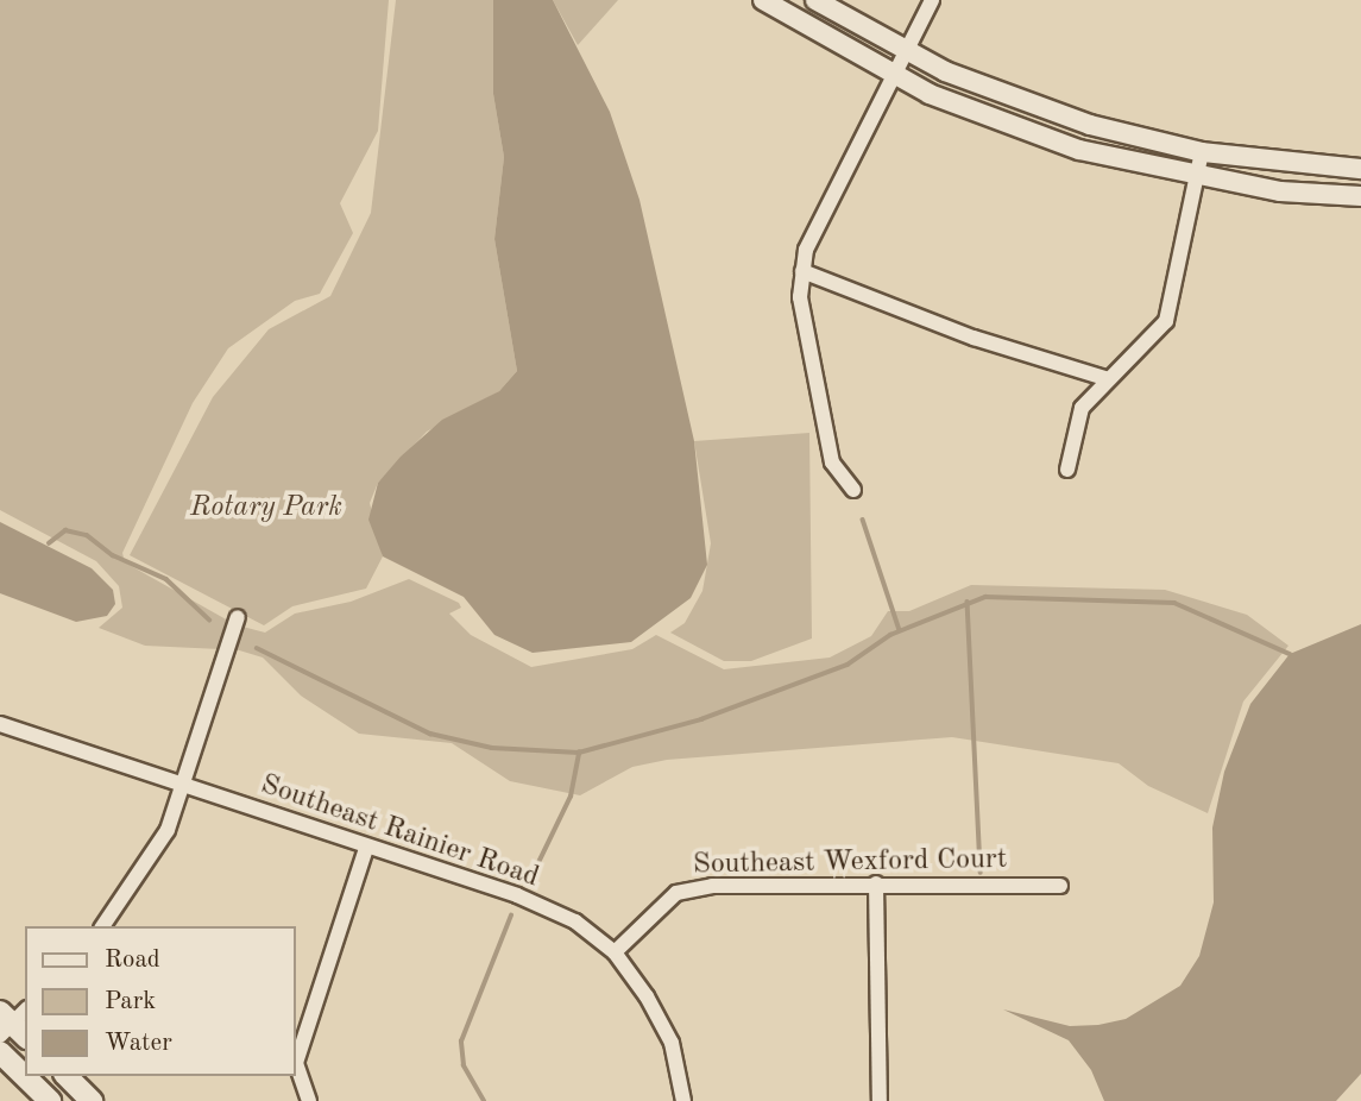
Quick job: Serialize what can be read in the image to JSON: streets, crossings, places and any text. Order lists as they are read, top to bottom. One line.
{"streets":{"street":["Southeast Rainier Road","Southeast Wexford Court"]},"crossings":[["Southeast Rainier Road","Southeast Wexford Court"]],"parks":["Rotary Park"],"legend":["Road","Park","Water"]}
